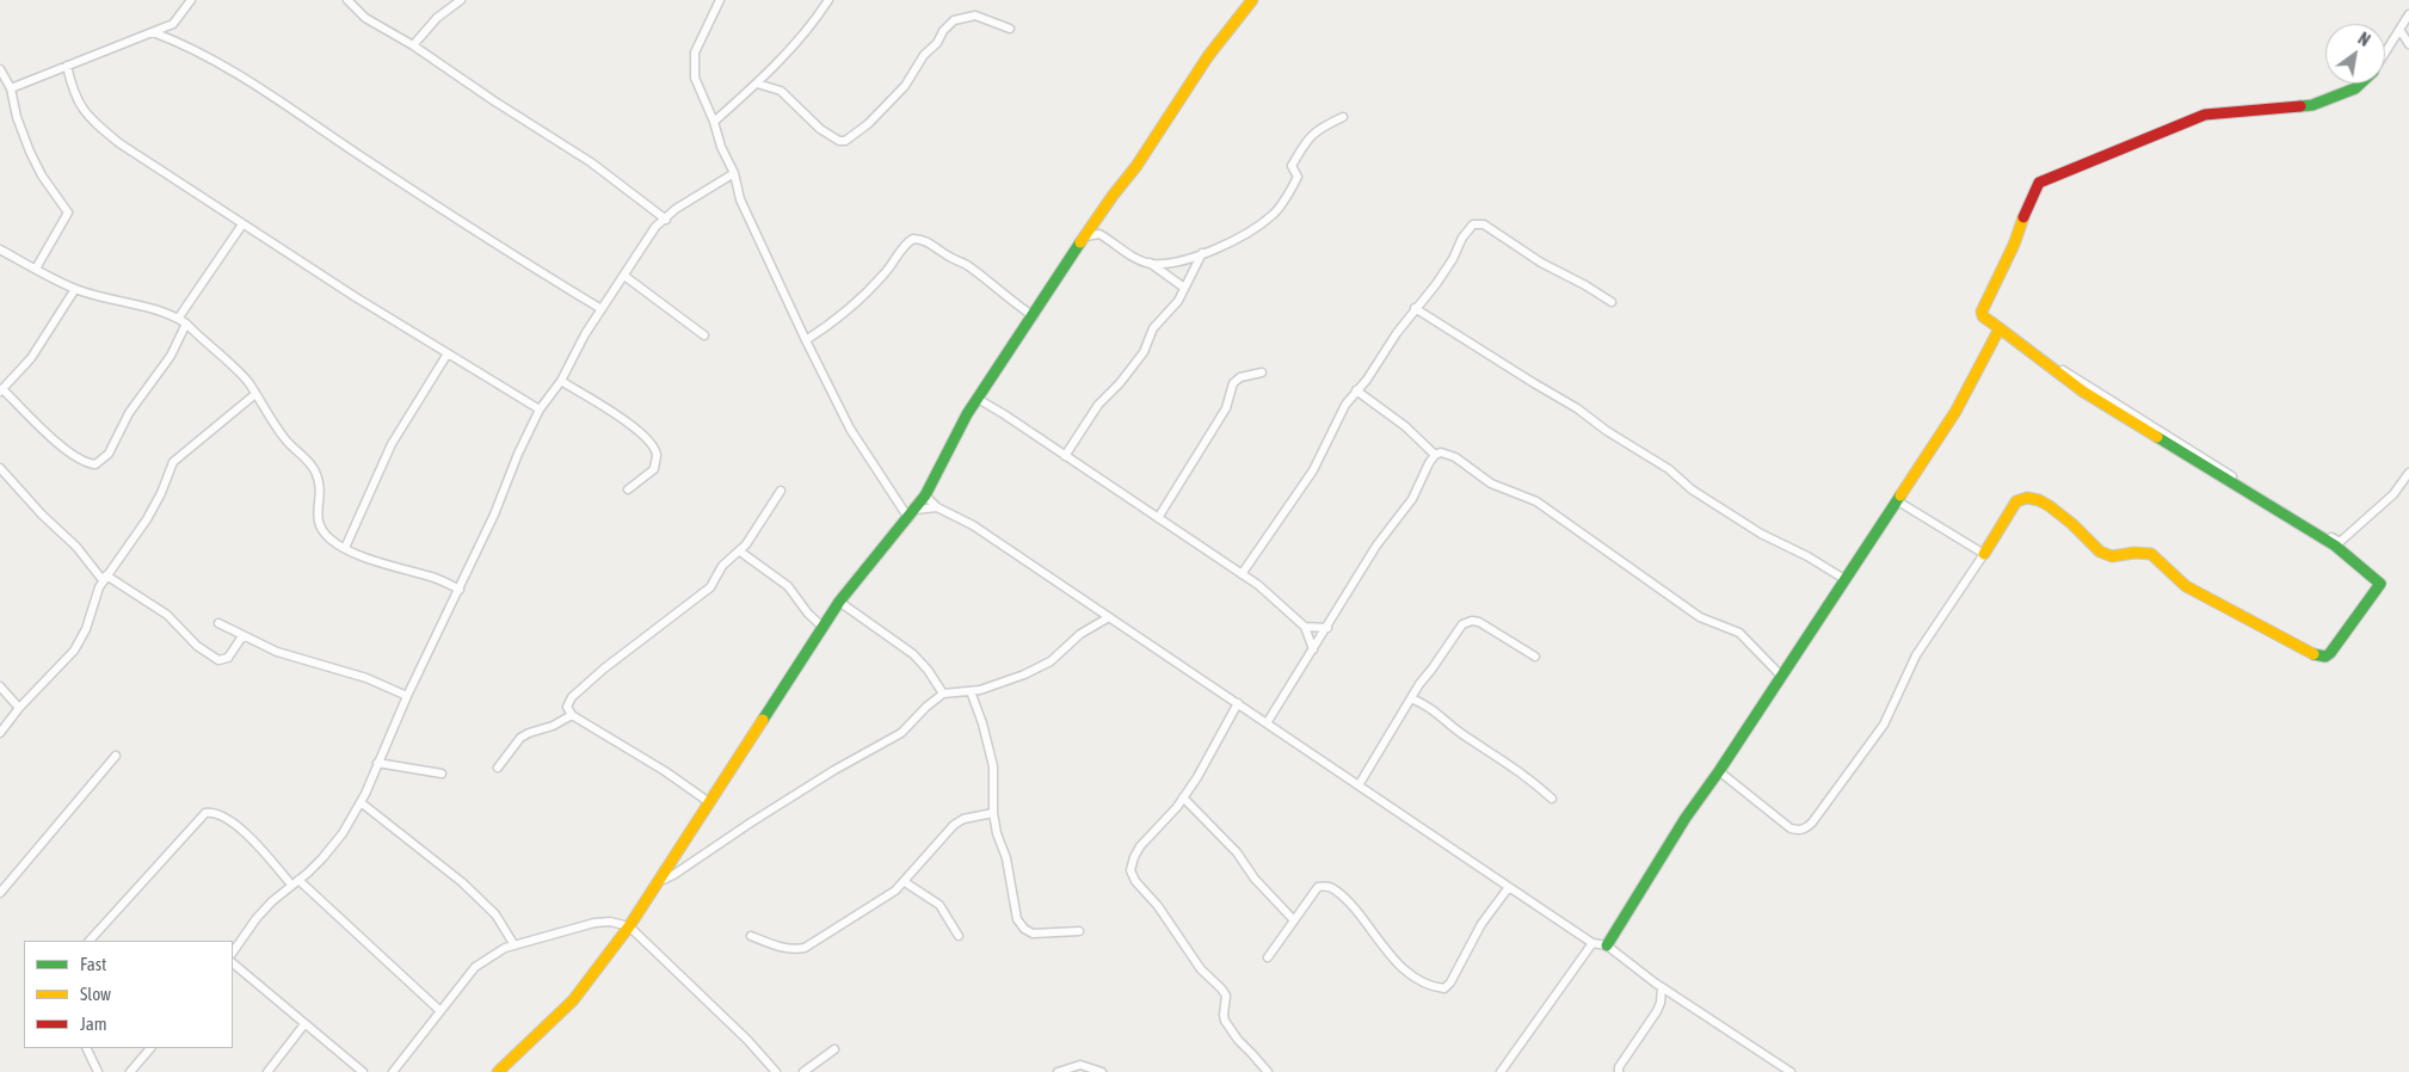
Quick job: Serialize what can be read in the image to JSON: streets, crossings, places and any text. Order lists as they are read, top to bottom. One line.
{"legend":["Fast","Slow","Jam"],"north":"top right"}
